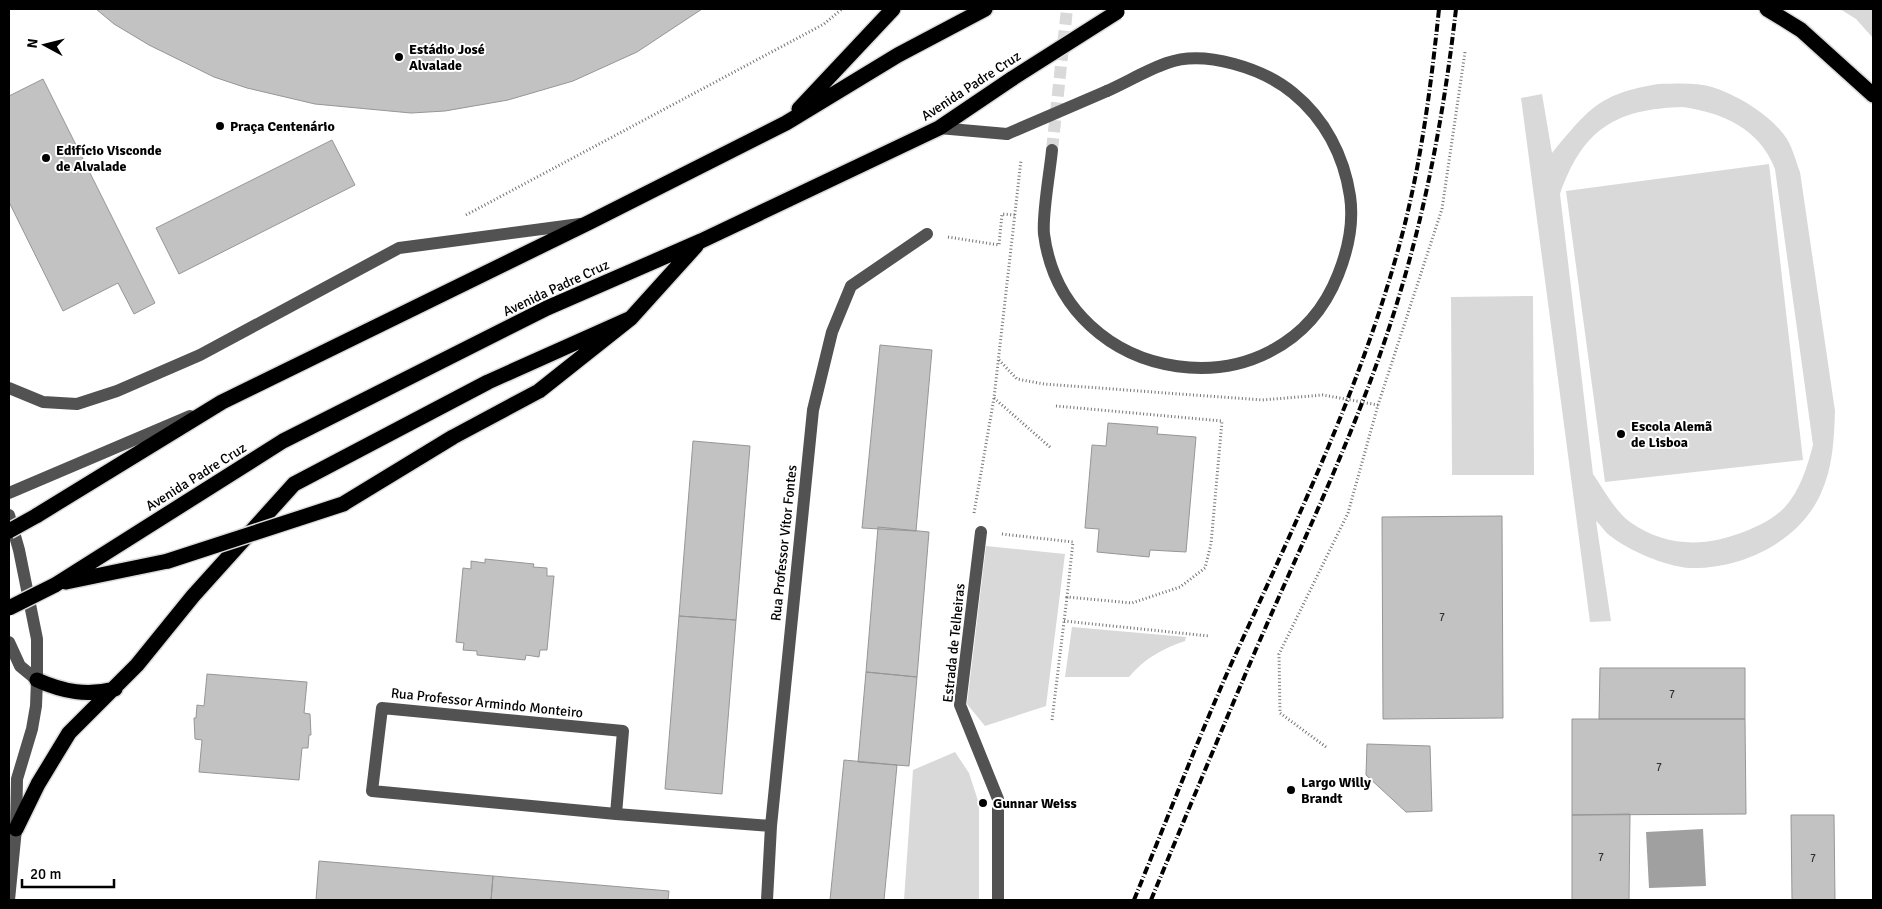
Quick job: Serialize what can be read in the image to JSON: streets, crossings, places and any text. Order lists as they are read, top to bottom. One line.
{"streets":{"highway":["Avenida Padre Cruz"],"street":["Rua Professor Vítor Fontes","Estrada de Telheiras","Rua Professor Armindo Monteiro"]},"crossings":[["Rua Professor Vítor Fontes","Rua Professor Armindo Monteiro"]],"places":["Estádio José Alvalade","Praça Centenário","Edifício Visconde de Alvalade","Escola Alemã de Lisboa","Largo Willy Brandt","Gunnar Weiss"],"house_numbers":["7","7","7","7","7"],"scale_bar":"20 m","north":"left"}
